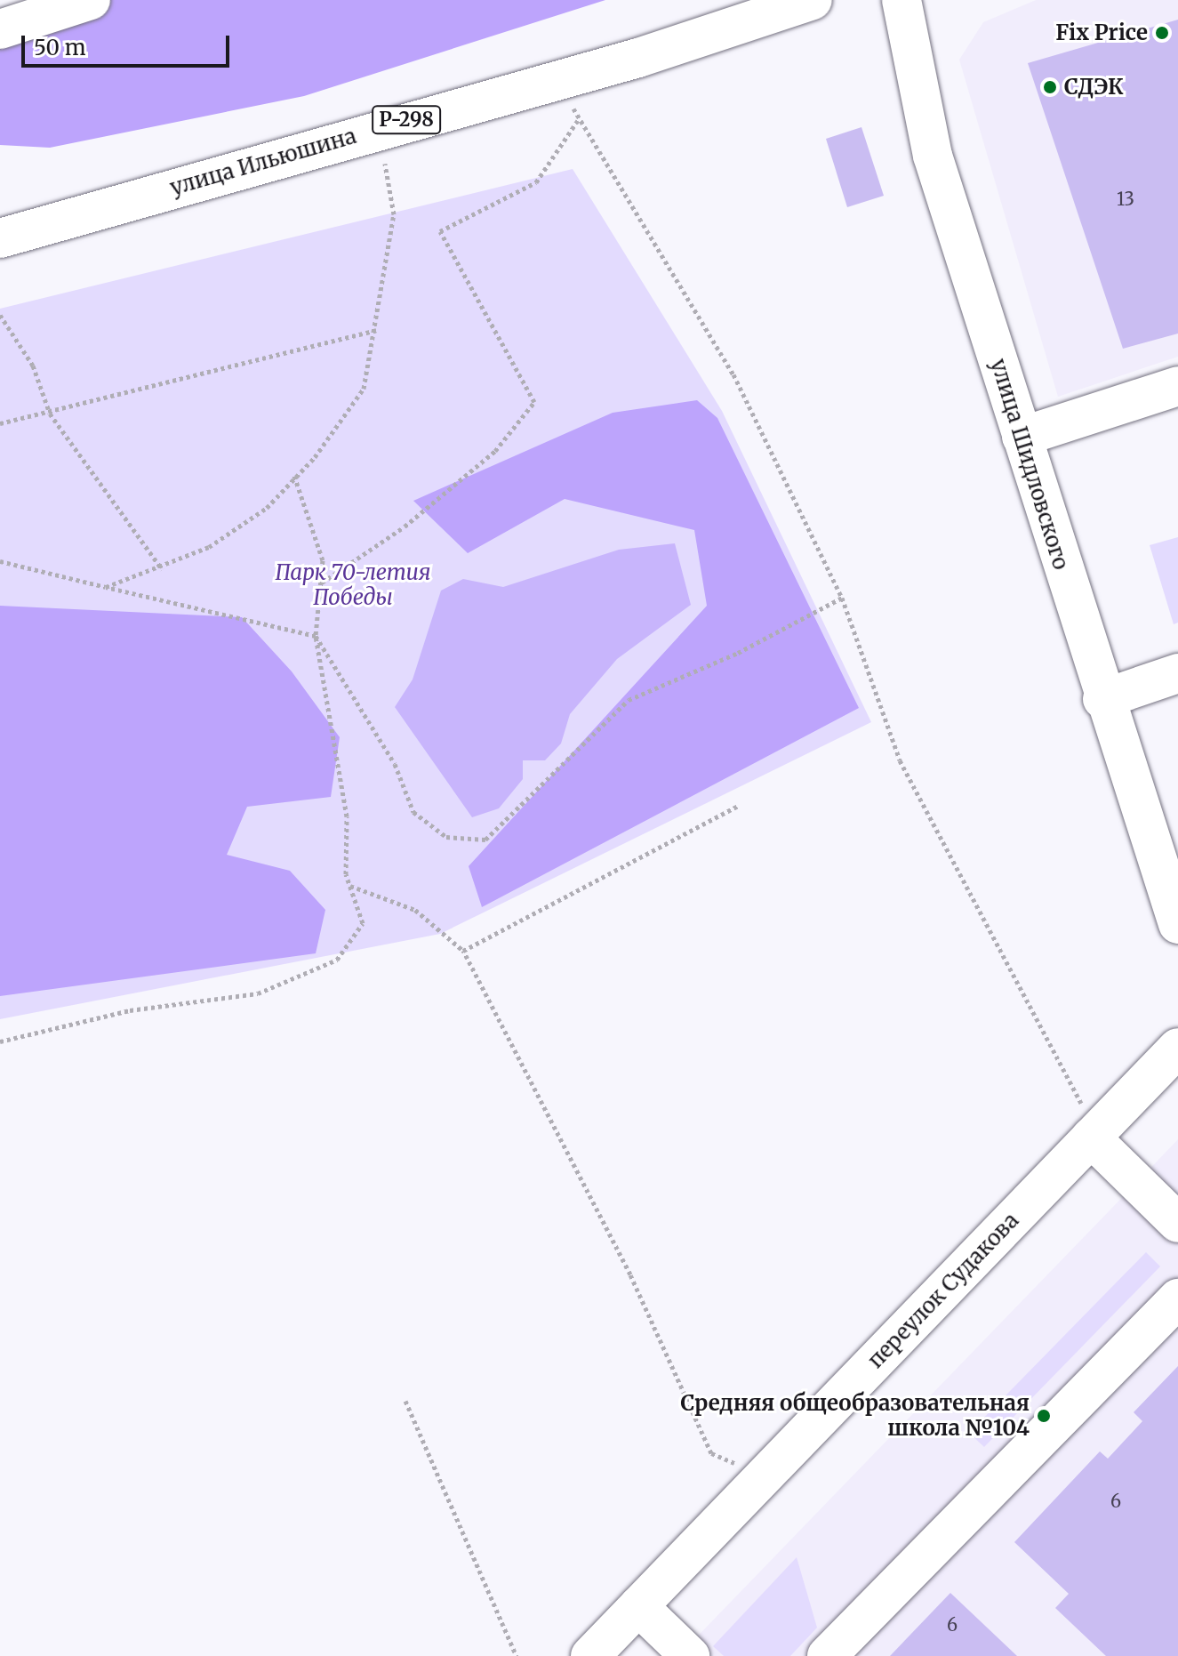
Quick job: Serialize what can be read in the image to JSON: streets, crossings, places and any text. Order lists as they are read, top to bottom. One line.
{"streets":{"main road":["Р-298","улица Ильюшина","улица Шидловского","переулок Судакова"]},"parks":["Парк 70-летия Победы"],"places":["Fix Price","СДЭК","Средняя общеобразовательная школа №104"],"house_numbers":["13","6","6"],"scale_bar":"50 m"}
